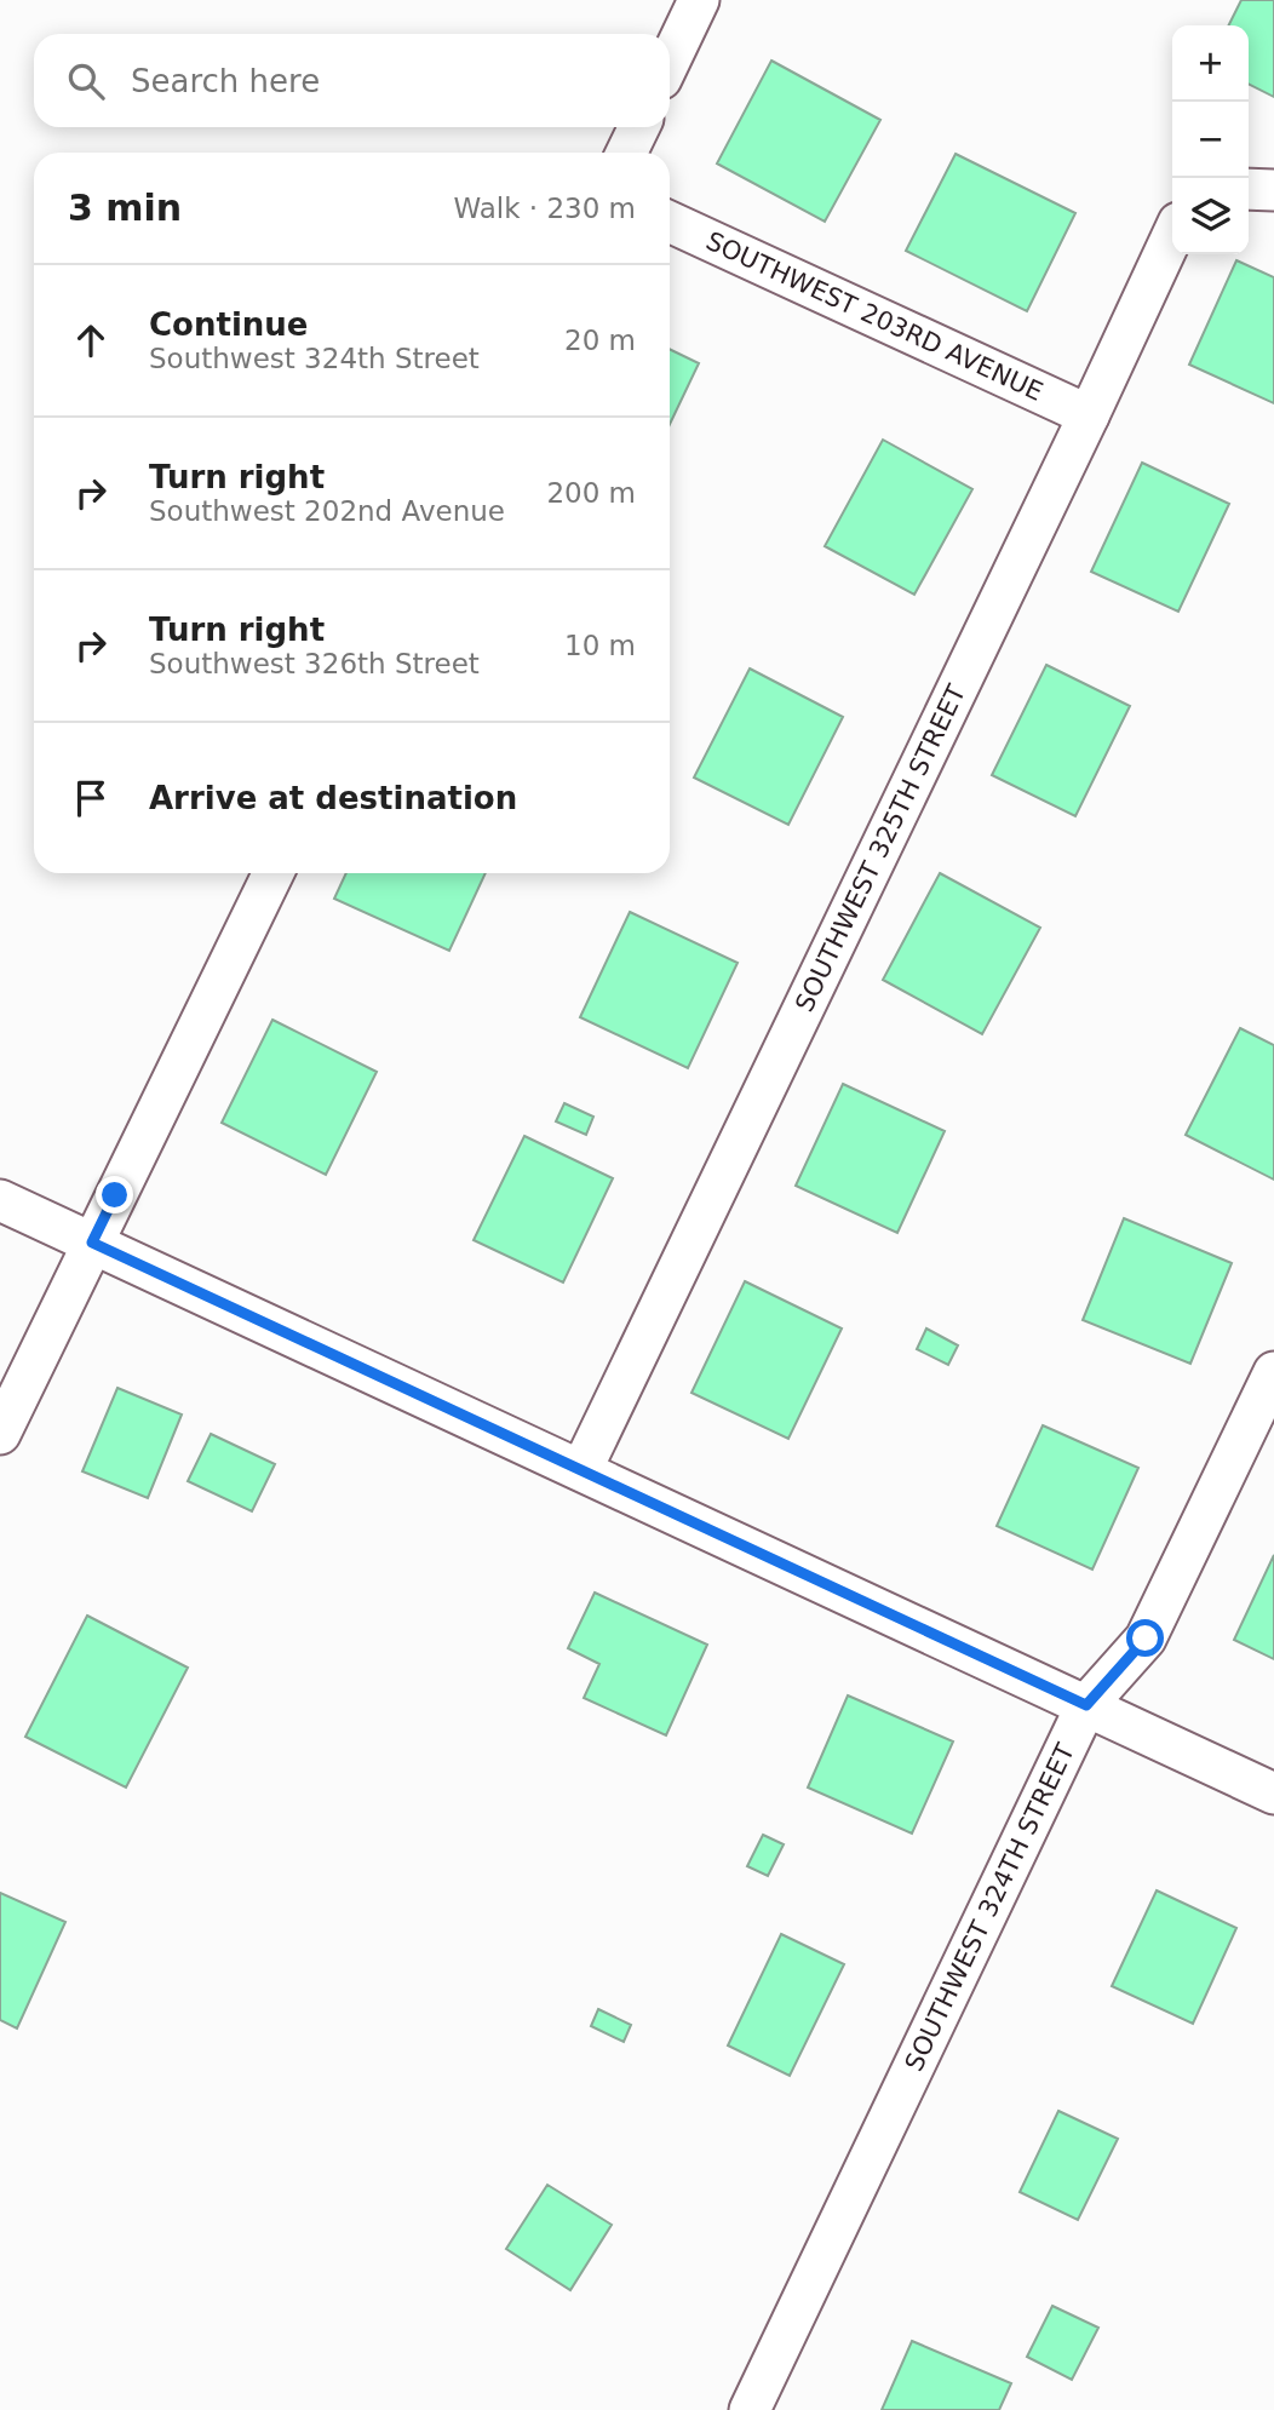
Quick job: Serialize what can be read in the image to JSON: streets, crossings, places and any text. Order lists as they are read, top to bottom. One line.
{"streets":{"street":["SOUTHWEST 203RD AVENUE","SOUTHWEST 325TH STREET","SOUTHWEST 324TH STREET"]},"crossings":[["SOUTHWEST 203RD AVENUE","SOUTHWEST 325TH STREET"]],"page":{"map_buttons":["+","−"],"search":"Search here","heading":["3 min","Walk · 230 m"],"list":[["Continue","Southwest 324th Street","20 m"],["Turn right","Southwest 202nd Avenue","200 m"],["Turn right","Southwest 326th Street","10 m"],"Arrive at destination"]}}
